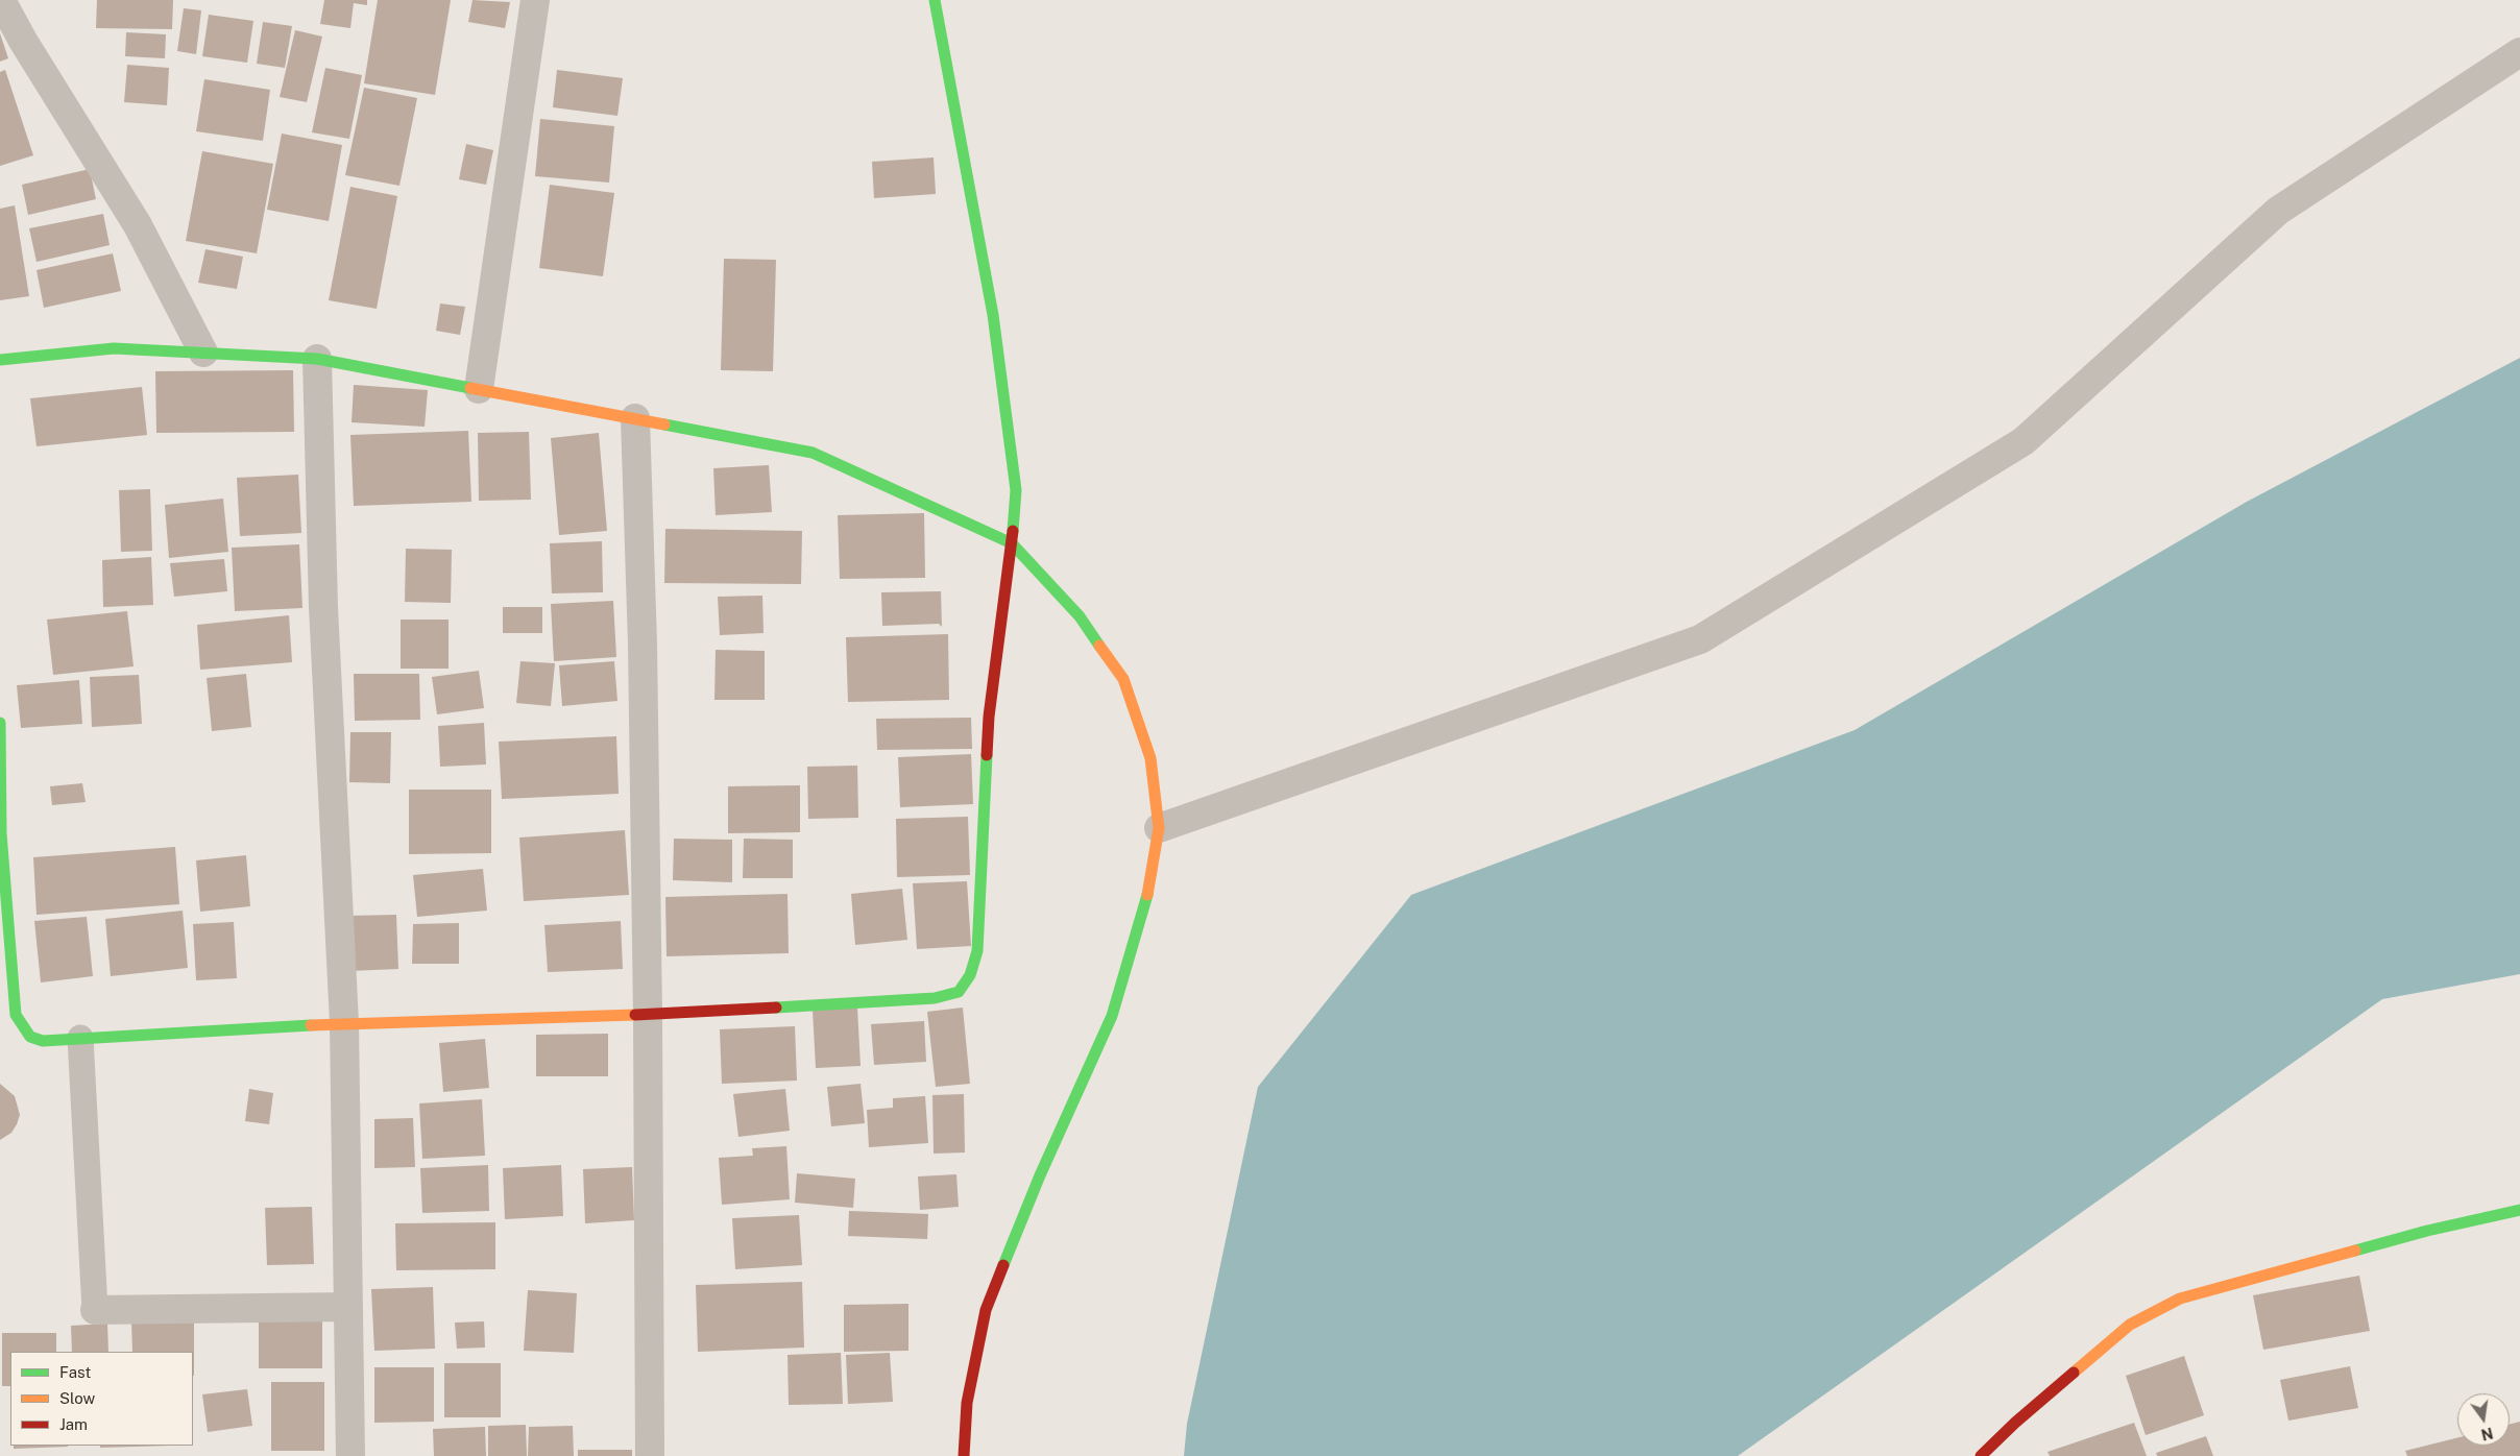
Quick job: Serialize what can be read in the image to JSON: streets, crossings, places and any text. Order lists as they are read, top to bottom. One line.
{"legend":["Fast","Slow","Jam"],"north":"bottom"}
